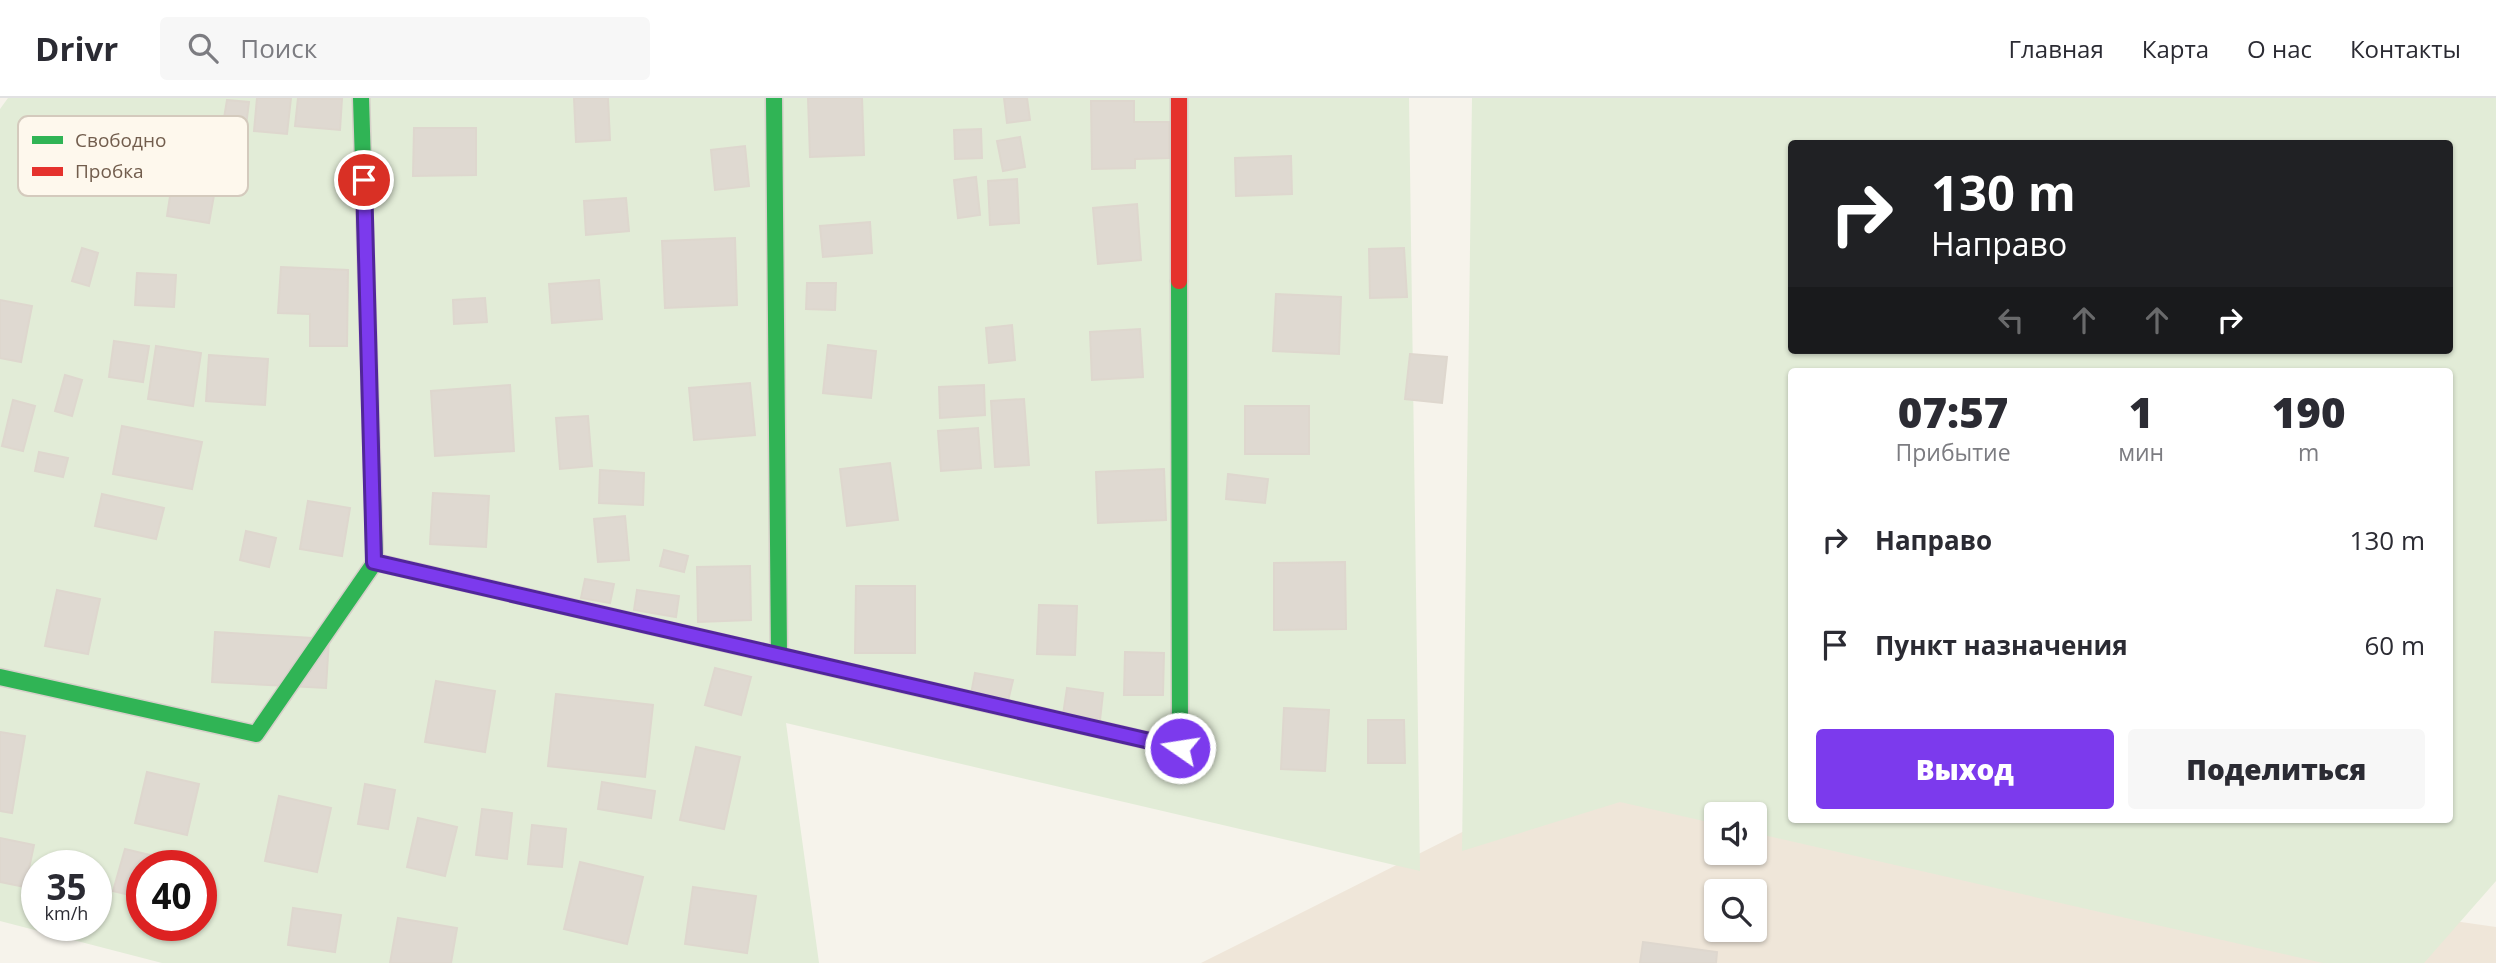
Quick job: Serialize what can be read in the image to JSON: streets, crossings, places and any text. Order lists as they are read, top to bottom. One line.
{"legend":["Свободно","Пробка"],"page":{"header":"Drivr","search":"Поиск","nav":["Главная","Карта","О нас","Контакты"],"turn":["130 m","Направо"],"eta":["07:57","Прибытие","1","мин","190","m"],"list":[{"name":"Направо","value":"130 m"},{"name":"Пункт назначения","value":"60 m"}],"buttons":["Выход","Поделиться"],"speed":"35 km/h","limit":"40"}}
